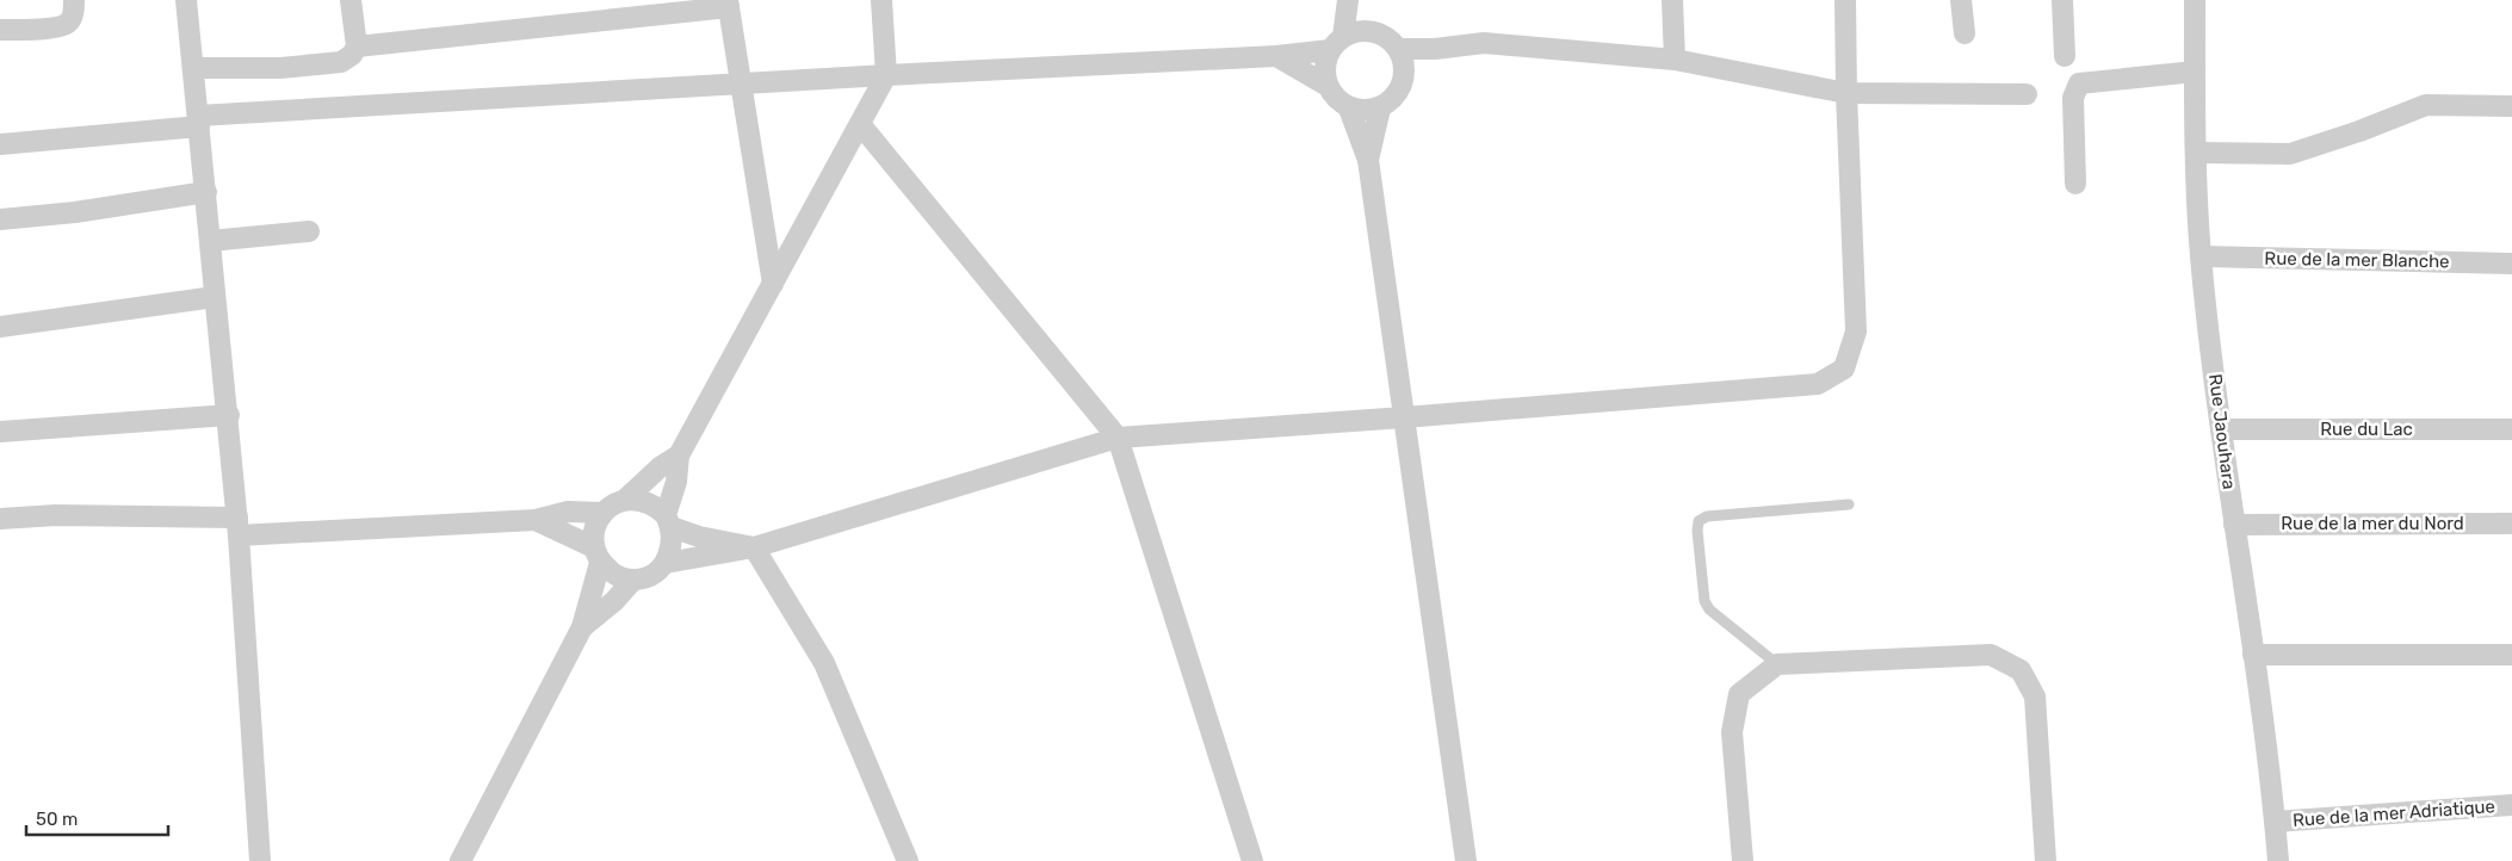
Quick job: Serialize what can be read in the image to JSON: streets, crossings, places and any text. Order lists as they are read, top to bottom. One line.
{"streets":{"street":["Rue de la mer Blanche","Rue du Lac","Rue Jaouhara","Rue de la mer du Nord","Rue de la mer Adriatique"]},"crossings":[["Rue de la mer Blanche","Rue Jaouhara"],["Rue du Lac","Rue Jaouhara"],["Rue Jaouhara","Rue de la mer du Nord"],["Rue Jaouhara","Rue de la mer Adriatique"]],"scale_bar":"50 m"}
